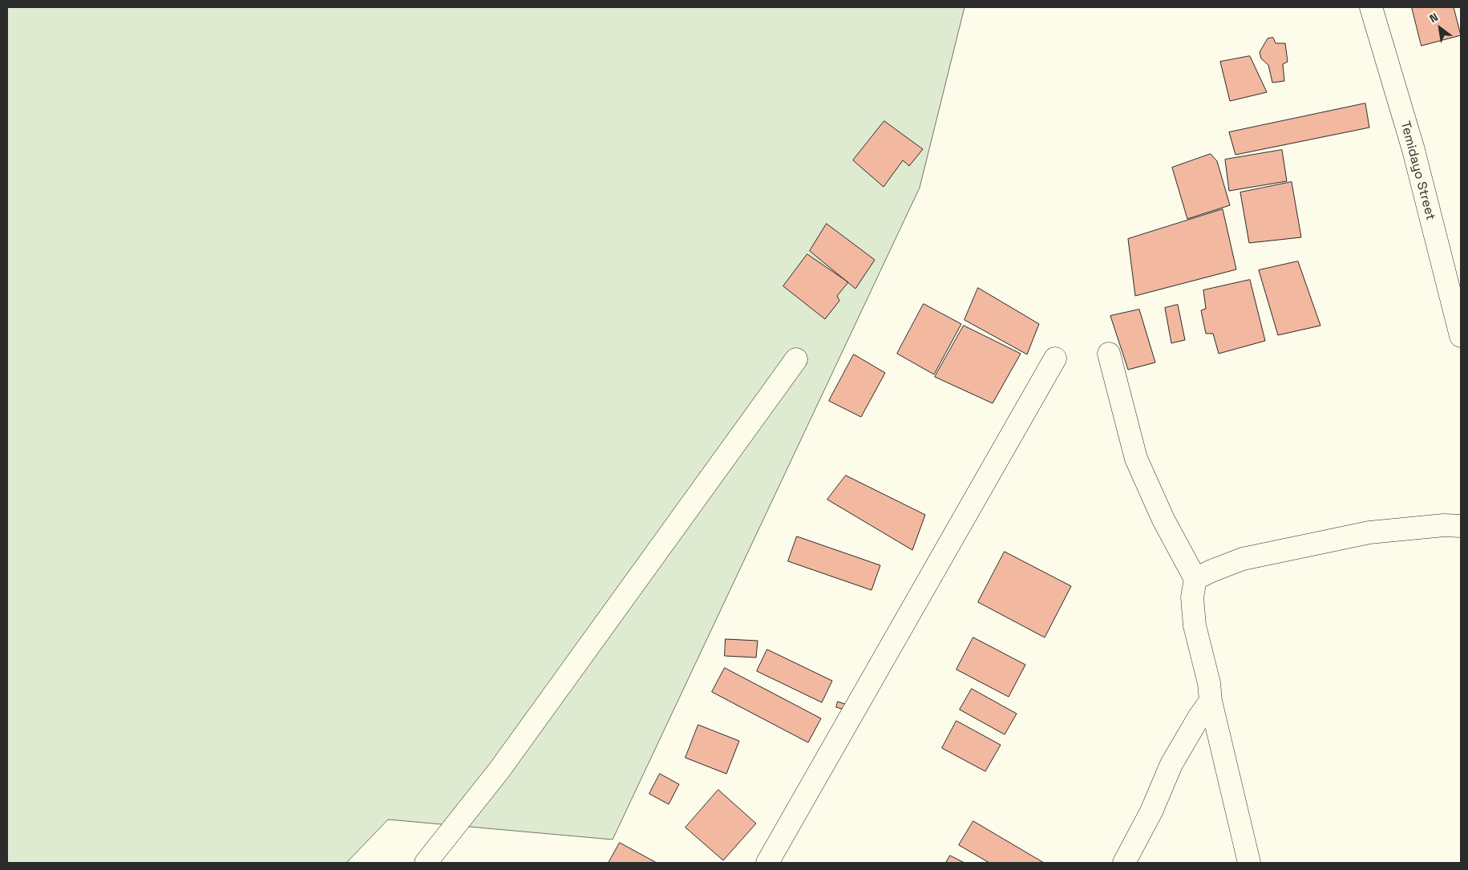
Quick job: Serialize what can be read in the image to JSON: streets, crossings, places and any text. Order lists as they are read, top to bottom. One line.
{"streets":{"street":["Temidayo Street"]},"north":"top left"}
